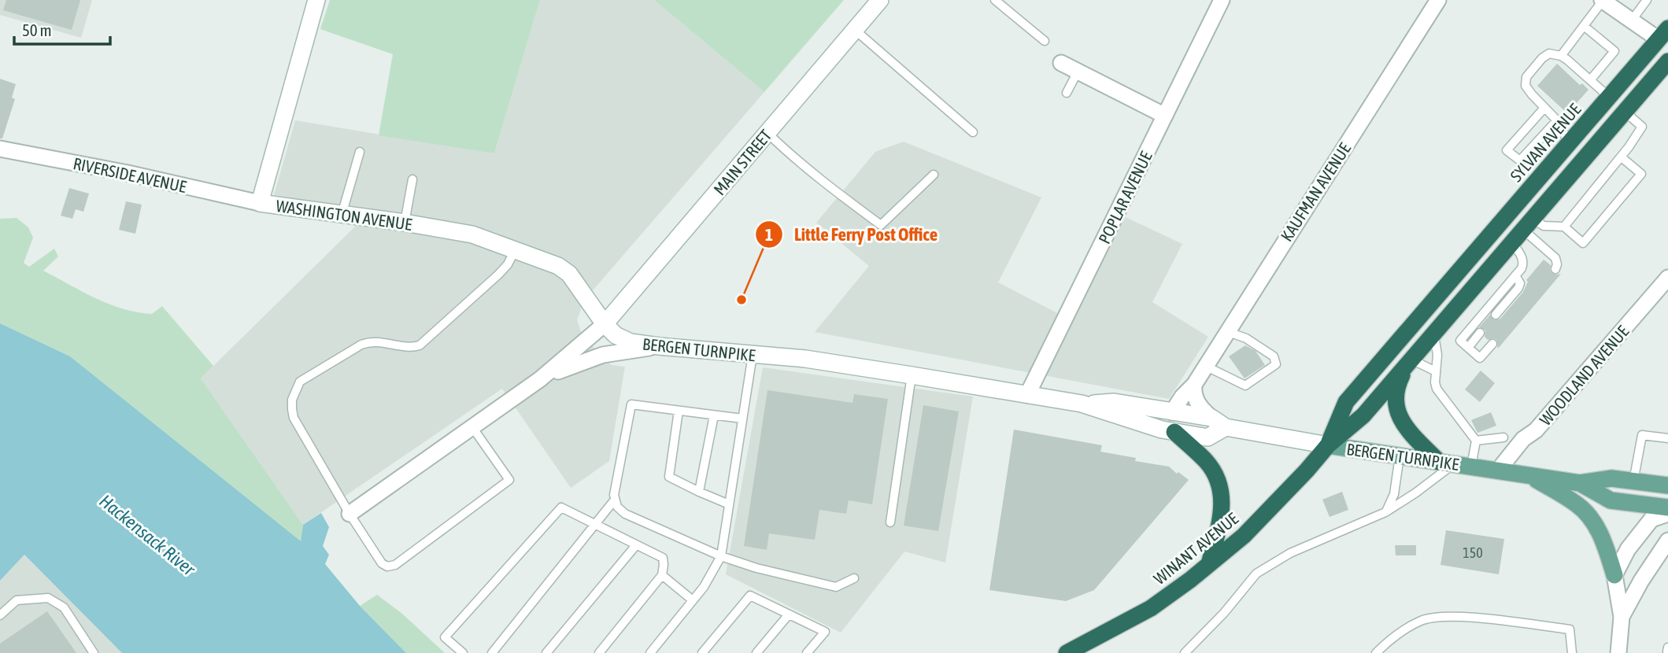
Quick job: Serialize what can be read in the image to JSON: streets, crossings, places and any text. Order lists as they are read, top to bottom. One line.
{"streets":{"highway":["SYLVAN AVENUE","WINANT AVENUE"],"main road":["BERGEN TURNPIKE"],"street":["MAIN STREET","RIVERSIDE AVENUE","KAUFMAN AVENUE","POPLAR AVENUE","WASHINGTON AVENUE","WOODLAND AVENUE"]},"crossings":[["SYLVAN AVENUE","BERGEN TURNPIKE"],["SYLVAN AVENUE","WINANT AVENUE"],["MAIN STREET","WASHINGTON AVENUE"],["MAIN STREET","BERGEN TURNPIKE"],["RIVERSIDE AVENUE","WASHINGTON AVENUE"],["KAUFMAN AVENUE","BERGEN TURNPIKE"],["POPLAR AVENUE","BERGEN TURNPIKE"],["WASHINGTON AVENUE","BERGEN TURNPIKE"],["BERGEN TURNPIKE","WOODLAND AVENUE"],["BERGEN TURNPIKE","WINANT AVENUE"]],"water":["Hackensack River"],"places":["Little Ferry Post Office"],"house_numbers":["150"],"scale_bar":"50 m"}
